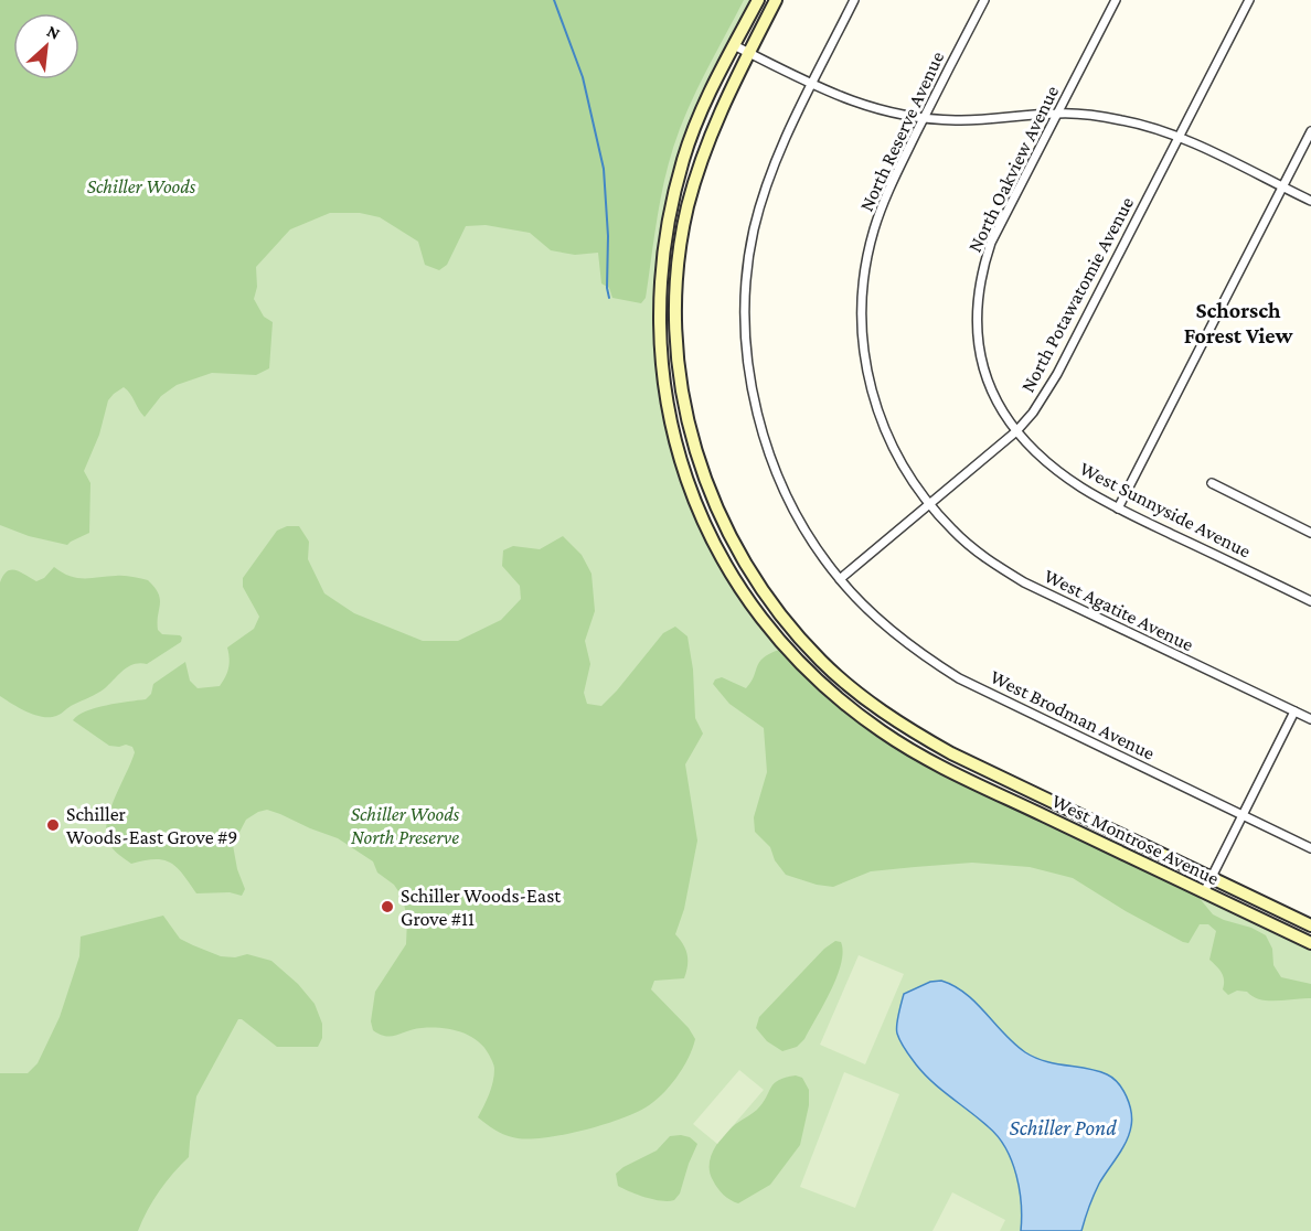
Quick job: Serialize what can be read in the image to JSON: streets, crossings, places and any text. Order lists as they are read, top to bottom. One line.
{"streets":{"main road":["West Montrose Avenue"],"street":["North Reserve Avenue","North Oakview Avenue","North Potawatomie Avenue","West Sunnyside Avenue","West Agatite Avenue","West Brodman Avenue"]},"crossings":[["North Reserve Avenue","North Potawatomie Avenue"],["North Reserve Avenue","West Agatite Avenue"],["North Oakview Avenue","North Potawatomie Avenue"],["North Oakview Avenue","West Sunnyside Avenue"],["North Potawatomie Avenue","West Sunnyside Avenue"],["North Potawatomie Avenue","West Agatite Avenue"],["North Potawatomie Avenue","West Brodman Avenue"]],"districts":["Schorsch Forest View"],"water":["Schiller Pond"],"parks":["Schiller Woods","Schiller Woods North Preserve"],"places":["Schiller Woods-East Grove #9","Schiller Woods-East Grove #11"],"north":"top right"}
